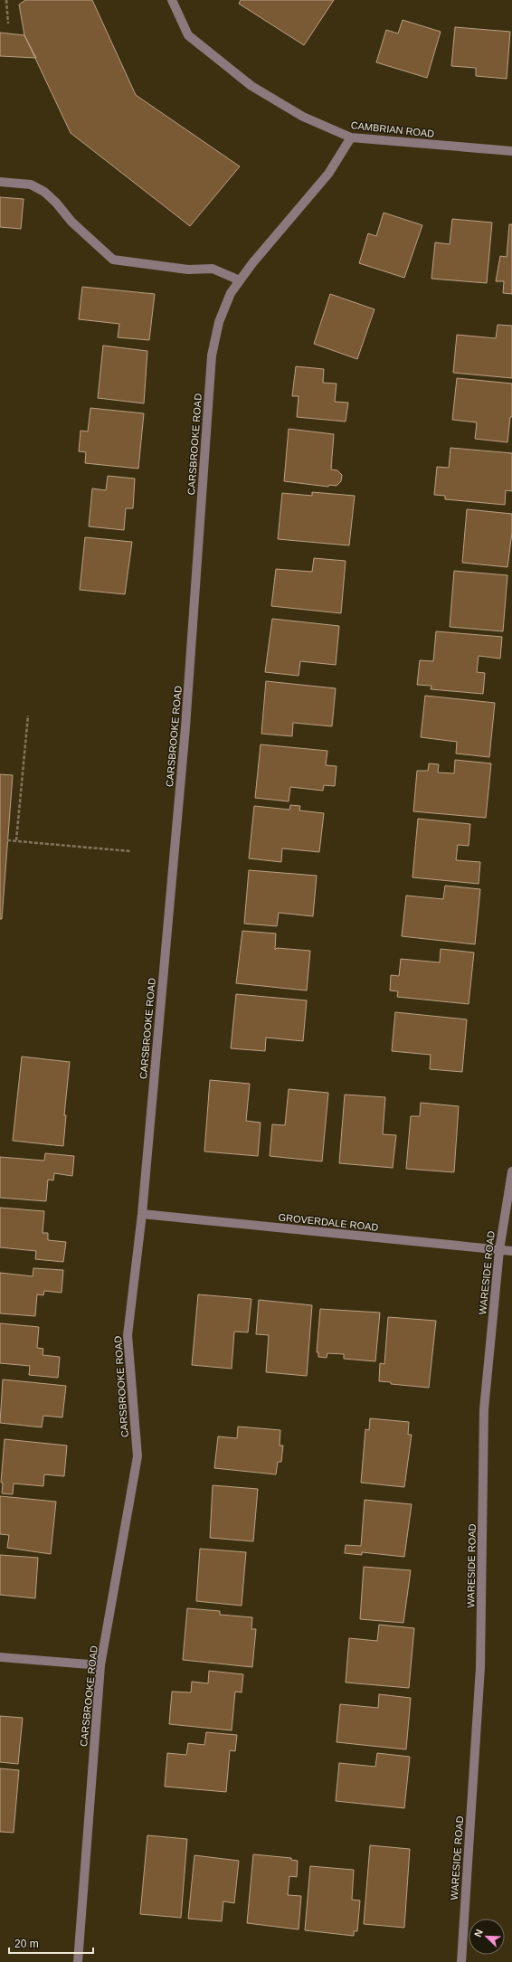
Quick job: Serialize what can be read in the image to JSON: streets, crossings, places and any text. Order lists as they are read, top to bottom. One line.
{"streets":{"street":["CAMBRIAN ROAD","CARSBROOKE ROAD","GROVERDALE ROAD","WARESIDE ROAD"]},"crossings":[["CAMBRIAN ROAD","CARSBROOKE ROAD"],["CARSBROOKE ROAD","GROVERDALE ROAD"],["GROVERDALE ROAD","WARESIDE ROAD"]],"scale_bar":"20 m","north":"top left"}
